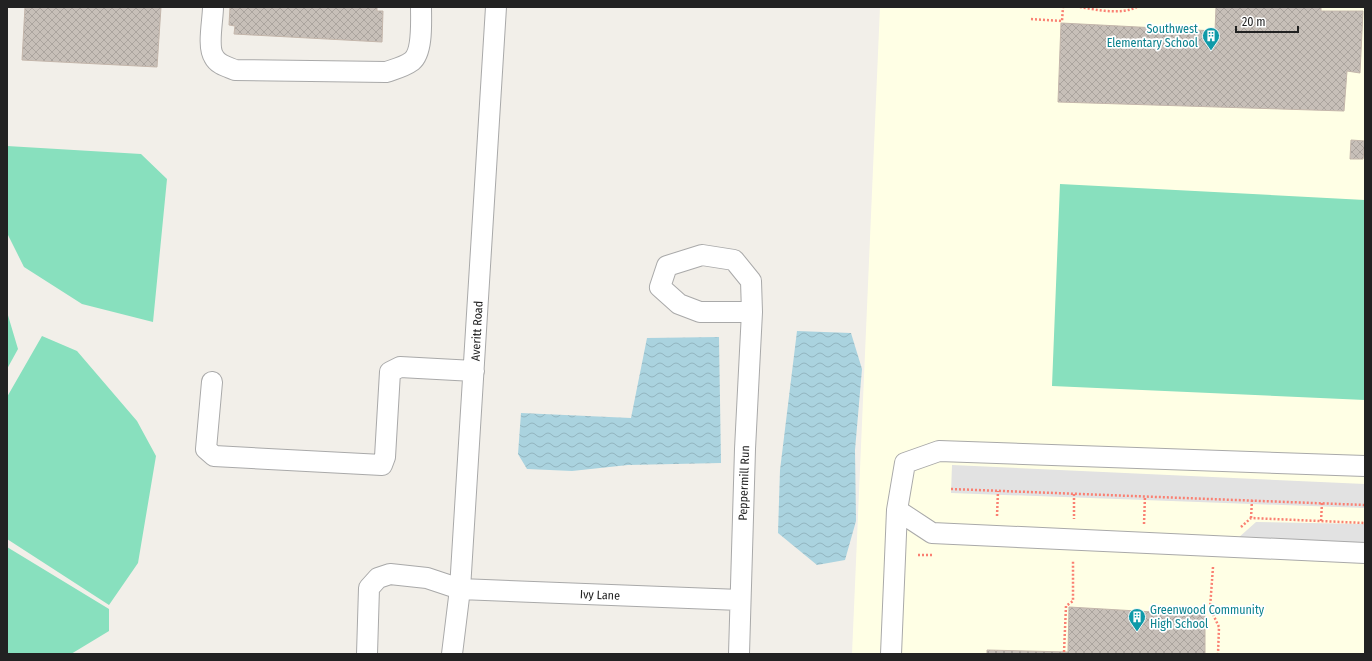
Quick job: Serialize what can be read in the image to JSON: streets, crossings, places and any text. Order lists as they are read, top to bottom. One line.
{"streets":{"street":["Averitt Road","Peppermill Run","Ivy Lane"]},"crossings":[["Averitt Road","Ivy Lane"],["Peppermill Run","Ivy Lane"]],"places":{"building":["Southwest Elementary School","Greenwood Community High School"]},"scale_bar":"20 m"}
